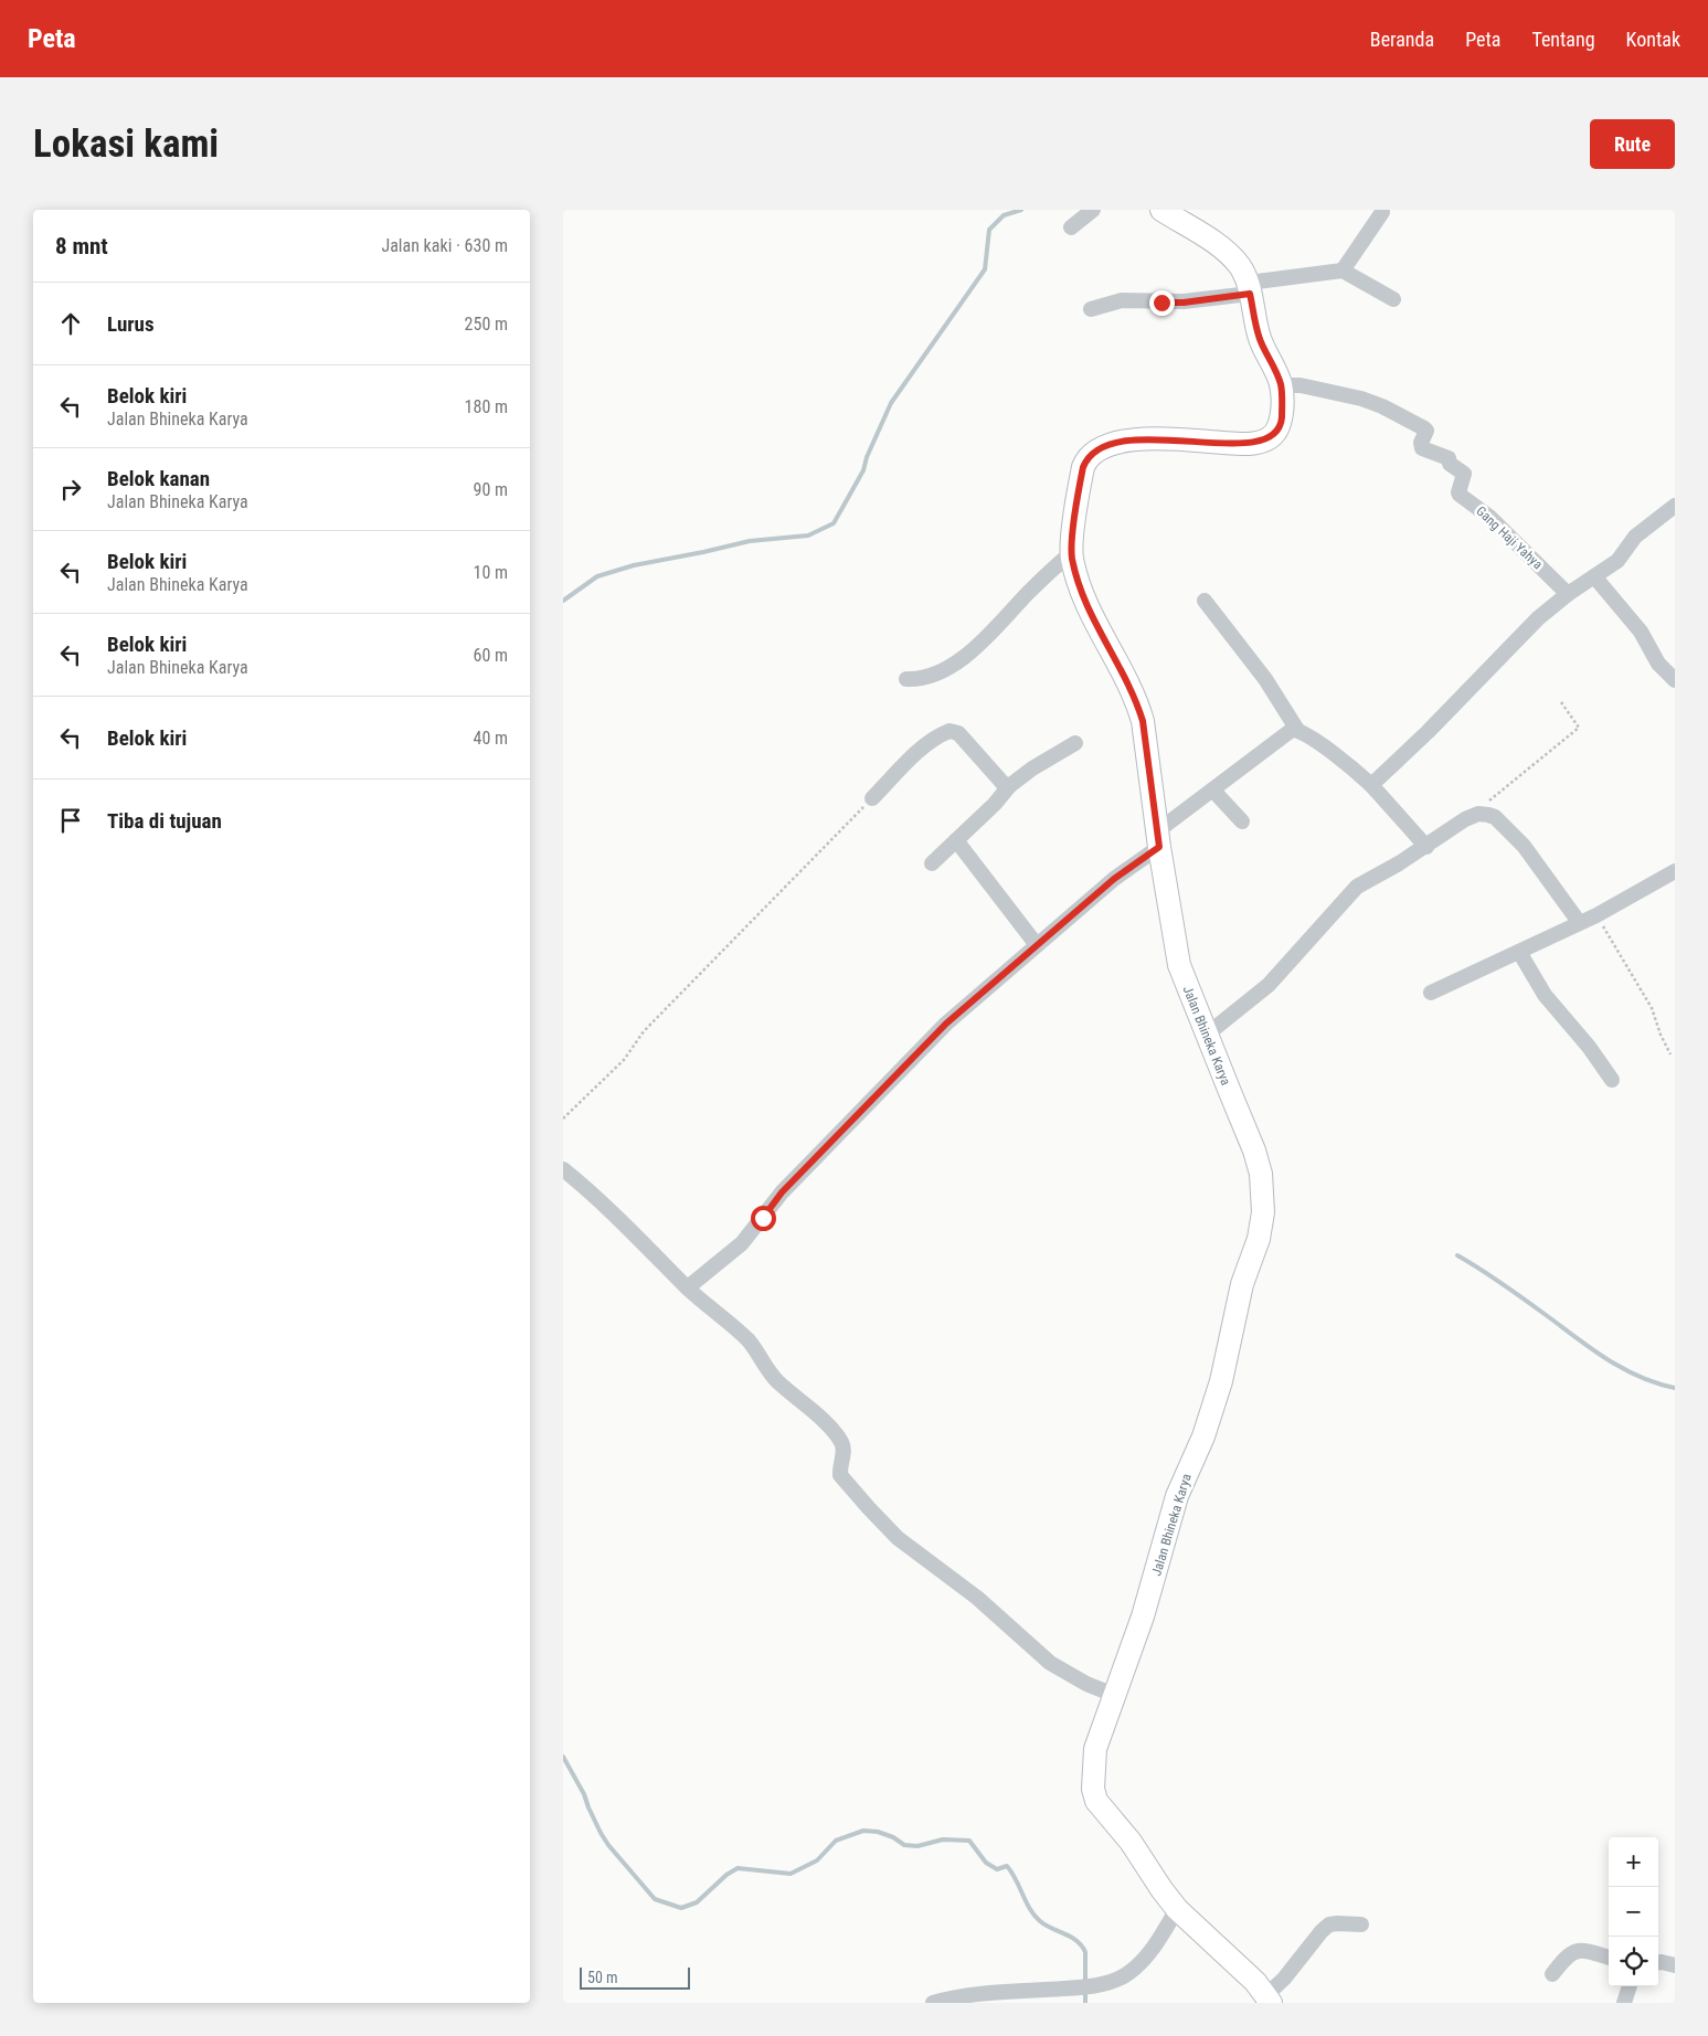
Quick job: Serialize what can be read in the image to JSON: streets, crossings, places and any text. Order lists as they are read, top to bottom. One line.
{"streets":{"street":["Gang Haji Yahya","Jalan Bhineka Karya"]},"crossings":[["Gang Haji Yahya","Jalan Bhineka Karya"]],"scale_bar":"50 m","page":{"header":"Peta","nav":["Beranda","Peta","Tentang","Kontak"],"buttons":"Rute","title":"Lokasi kami","heading":["8 mnt","Jalan kaki · 630 m"],"list":[["Lurus","250 m"],["Belok kiri","Jalan Bhineka Karya","180 m"],["Belok kanan","Jalan Bhineka Karya","90 m"],["Belok kiri","Jalan Bhineka Karya","10 m"],["Belok kiri","Jalan Bhineka Karya","60 m"],["Belok kiri","40 m"],"Tiba di tujuan"],"map_buttons":["+","−"],"scale":"50 m"}}
